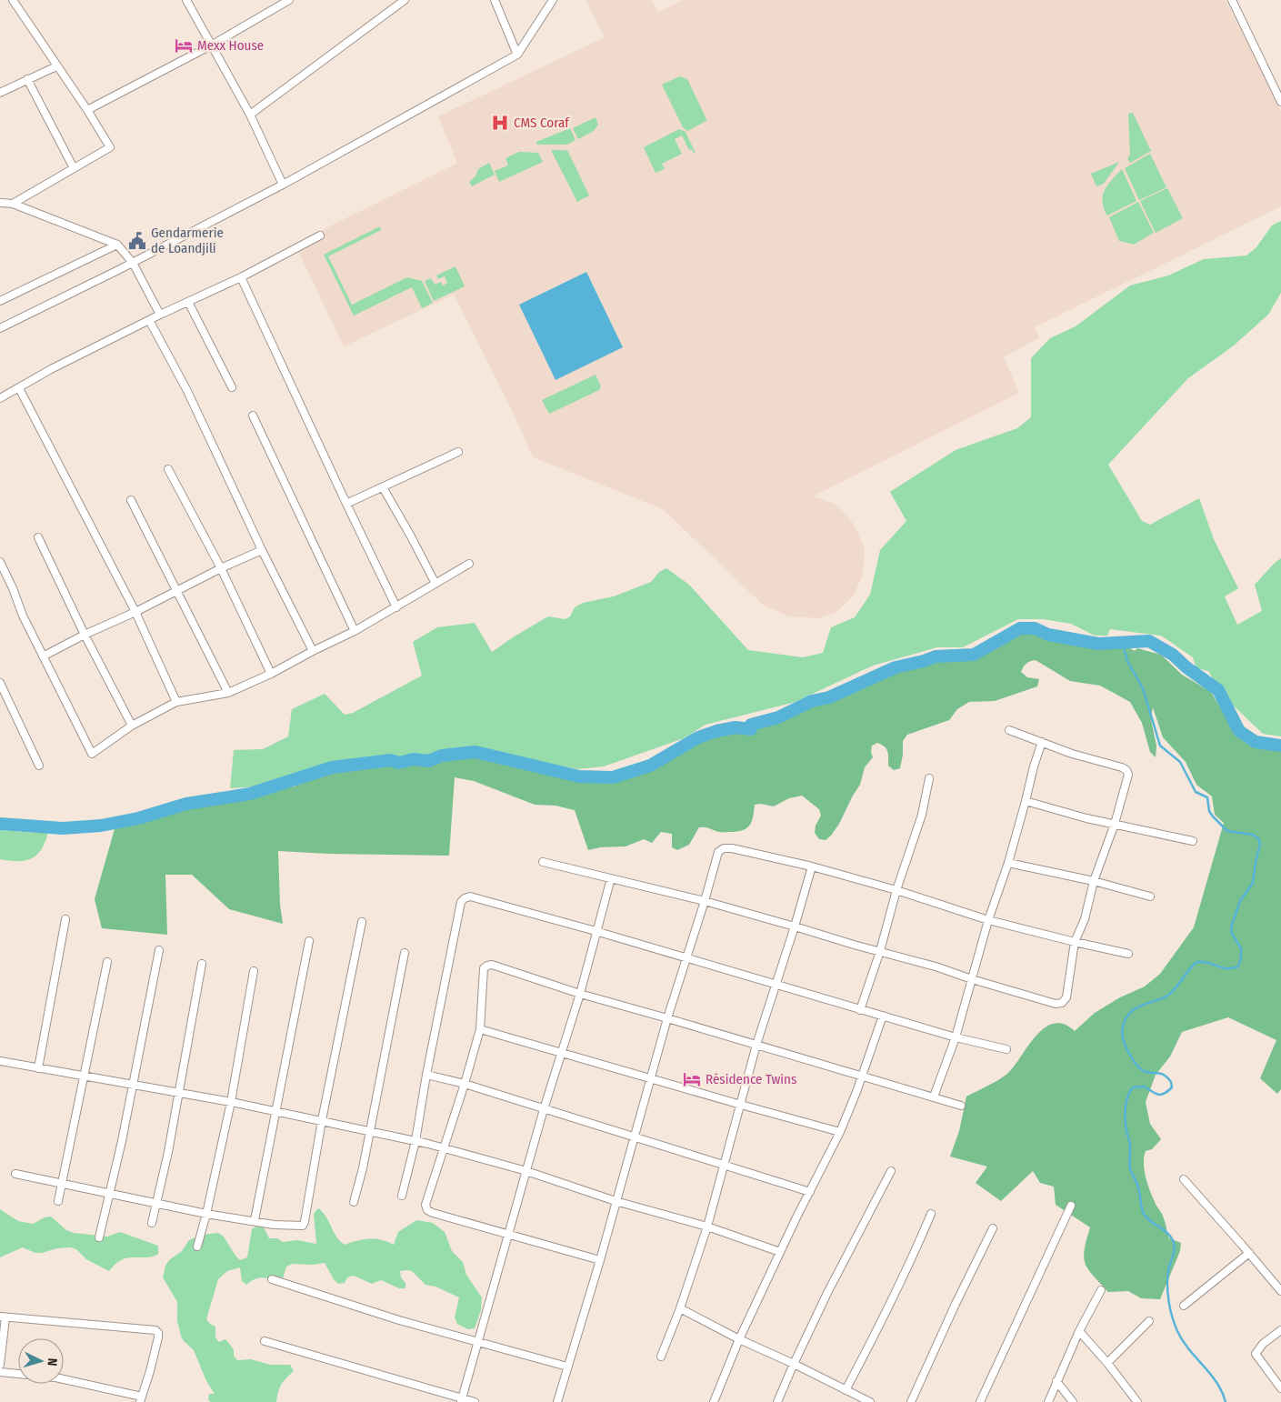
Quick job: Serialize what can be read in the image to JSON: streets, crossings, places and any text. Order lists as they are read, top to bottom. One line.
{"places":{"hotel":["Mexx House","Résidence Twins"],"hospital":["CMS Coraf"],"public building":["Gendarmerie de Loandjili"]},"north":"right"}
